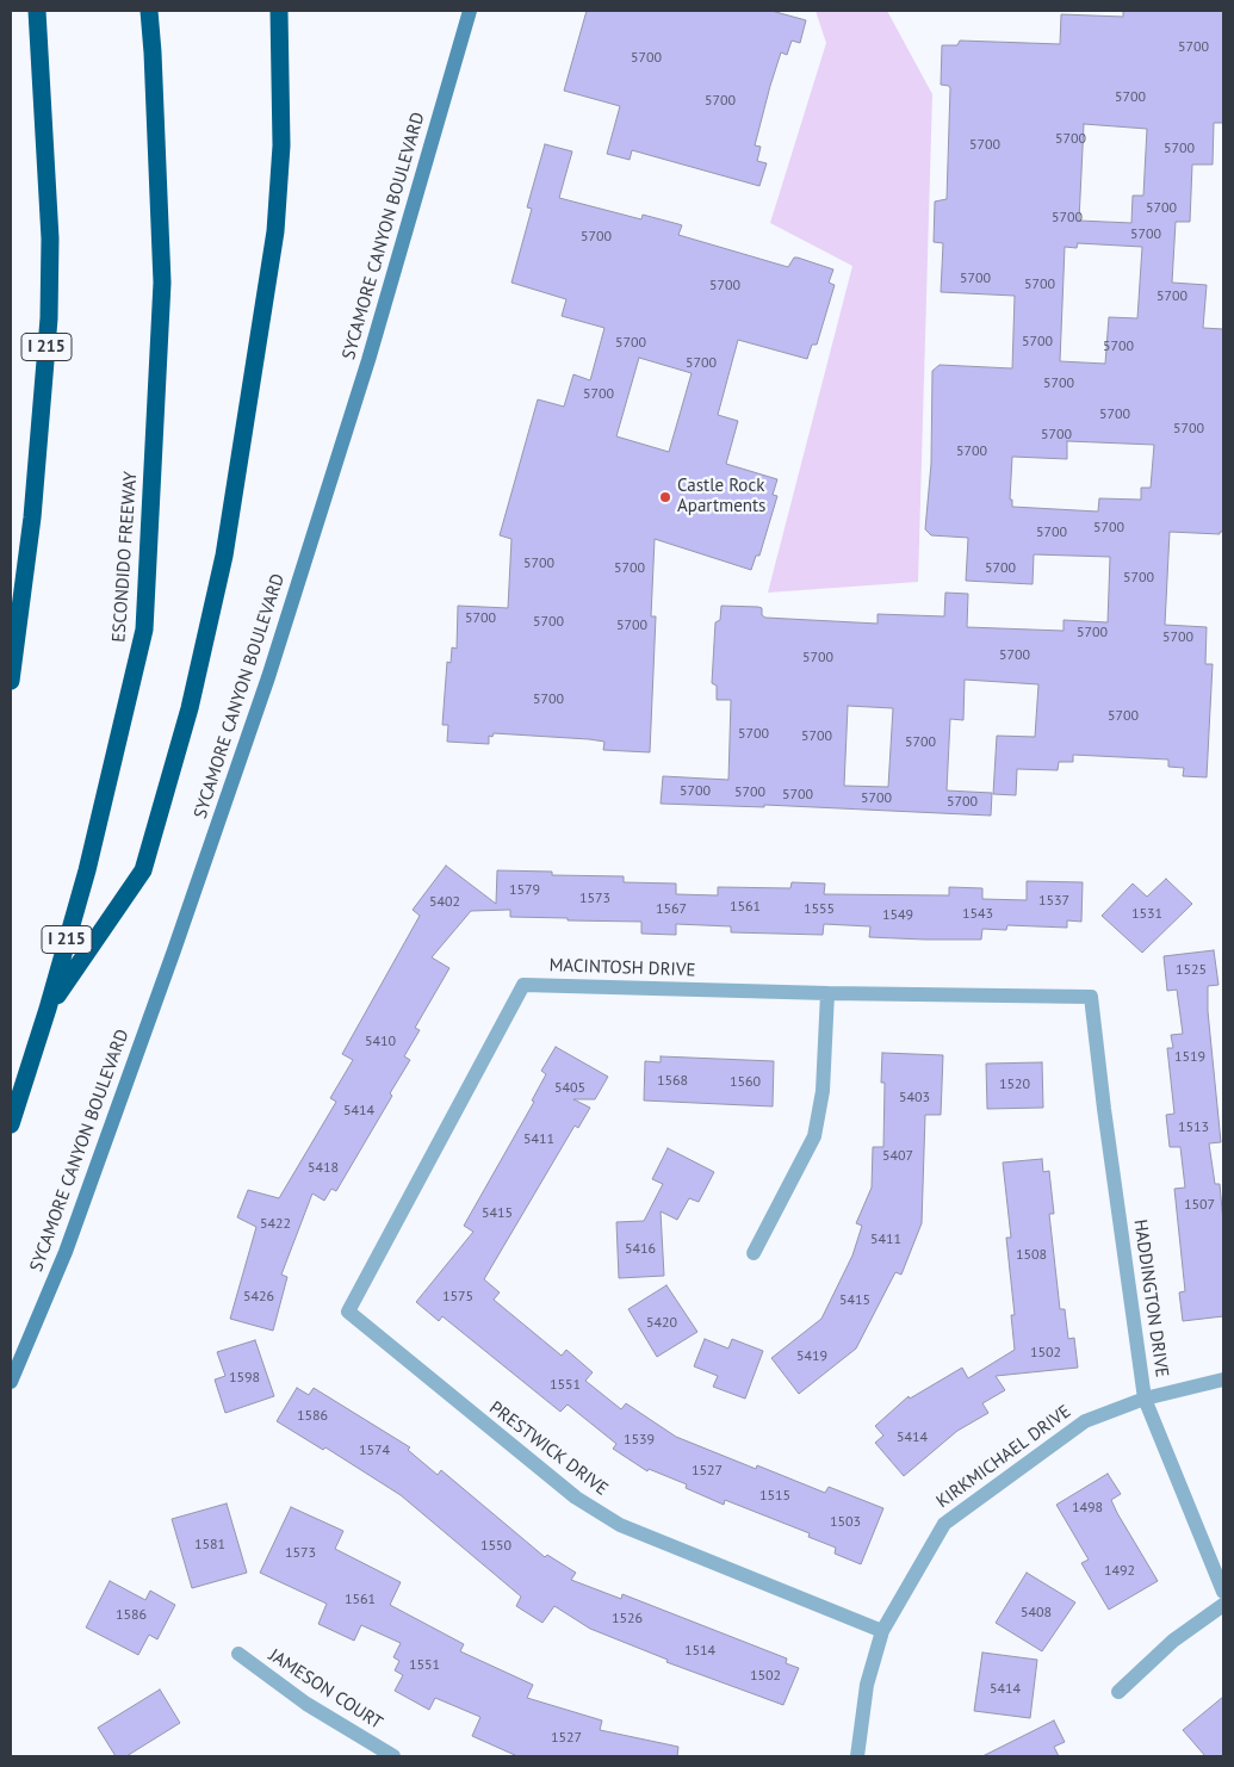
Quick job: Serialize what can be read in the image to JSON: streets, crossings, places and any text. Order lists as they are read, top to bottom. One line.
{"streets":{"highway":["I 215","ESCONDIDO FREEWAY"],"street":["SYCAMORE CANYON BOULEVARD","MACINTOSH DRIVE","HADDINGTON DRIVE","PRESTWICK DRIVE","KIRKMICHAEL DRIVE","JAMESON COURT"]},"crossings":[["MACINTOSH DRIVE","HADDINGTON DRIVE"],["MACINTOSH DRIVE","PRESTWICK DRIVE"],["HADDINGTON DRIVE","KIRKMICHAEL DRIVE"],["PRESTWICK DRIVE","KIRKMICHAEL DRIVE"]],"places":["Castle Rock Apartments"],"house_numbers":["5700","5700","5700","5700","5700","5700","5700","5700","5700","5700","5700","5700","5700","5700","5700","5700","5700","5700","5700","5700","5700","5700","5700","5700","5700","5700","5700","5700","5700","5700","5700","5700","5700","5700","5700","5700","5700","5700","5700","5700","5700","5700","5700","5700","5700","5700","5700","5700","1579","1573","1537","5402","1561","1567","1555","1543","1531","1549","1525","5410","1519","1568","1560","1520","5405","5403","5414","1513","5411","5407","5418","1507","5415","5422","5411","5416","1508","5426","1575","5415","5420","1502","5419","1598","1551","1586","5414","1539","1574","1527","1515","1498","1503","1581","1550","1573","1492","1561","5408","1586","1526","1514","1551","1502","5414","1527"]}
